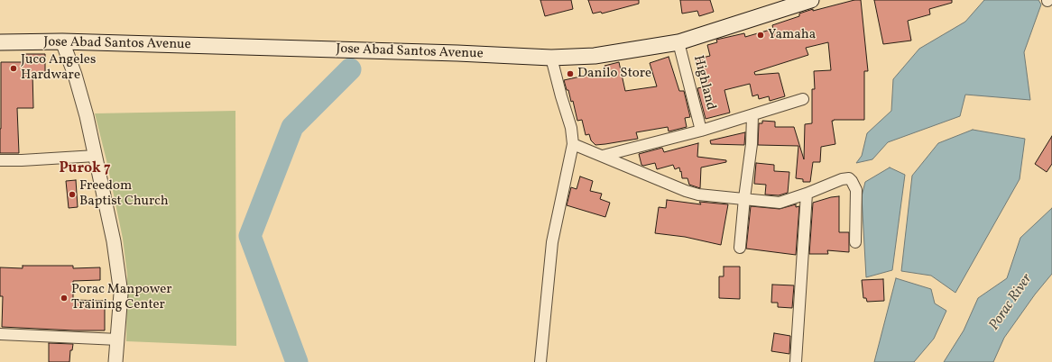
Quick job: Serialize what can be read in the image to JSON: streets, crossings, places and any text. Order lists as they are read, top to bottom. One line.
{"streets":{"main road":["Jose Abad Santos Avenue"],"street":["Highland"]},"crossings":[["Jose Abad Santos Avenue","Highland"]],"districts":["Purok 7"],"water":["Porac River"],"places":["Yamaha","Juco Angeles Hardware","Danilo Store","Freedom Baptist Church","Porac Manpower Training Center"]}
